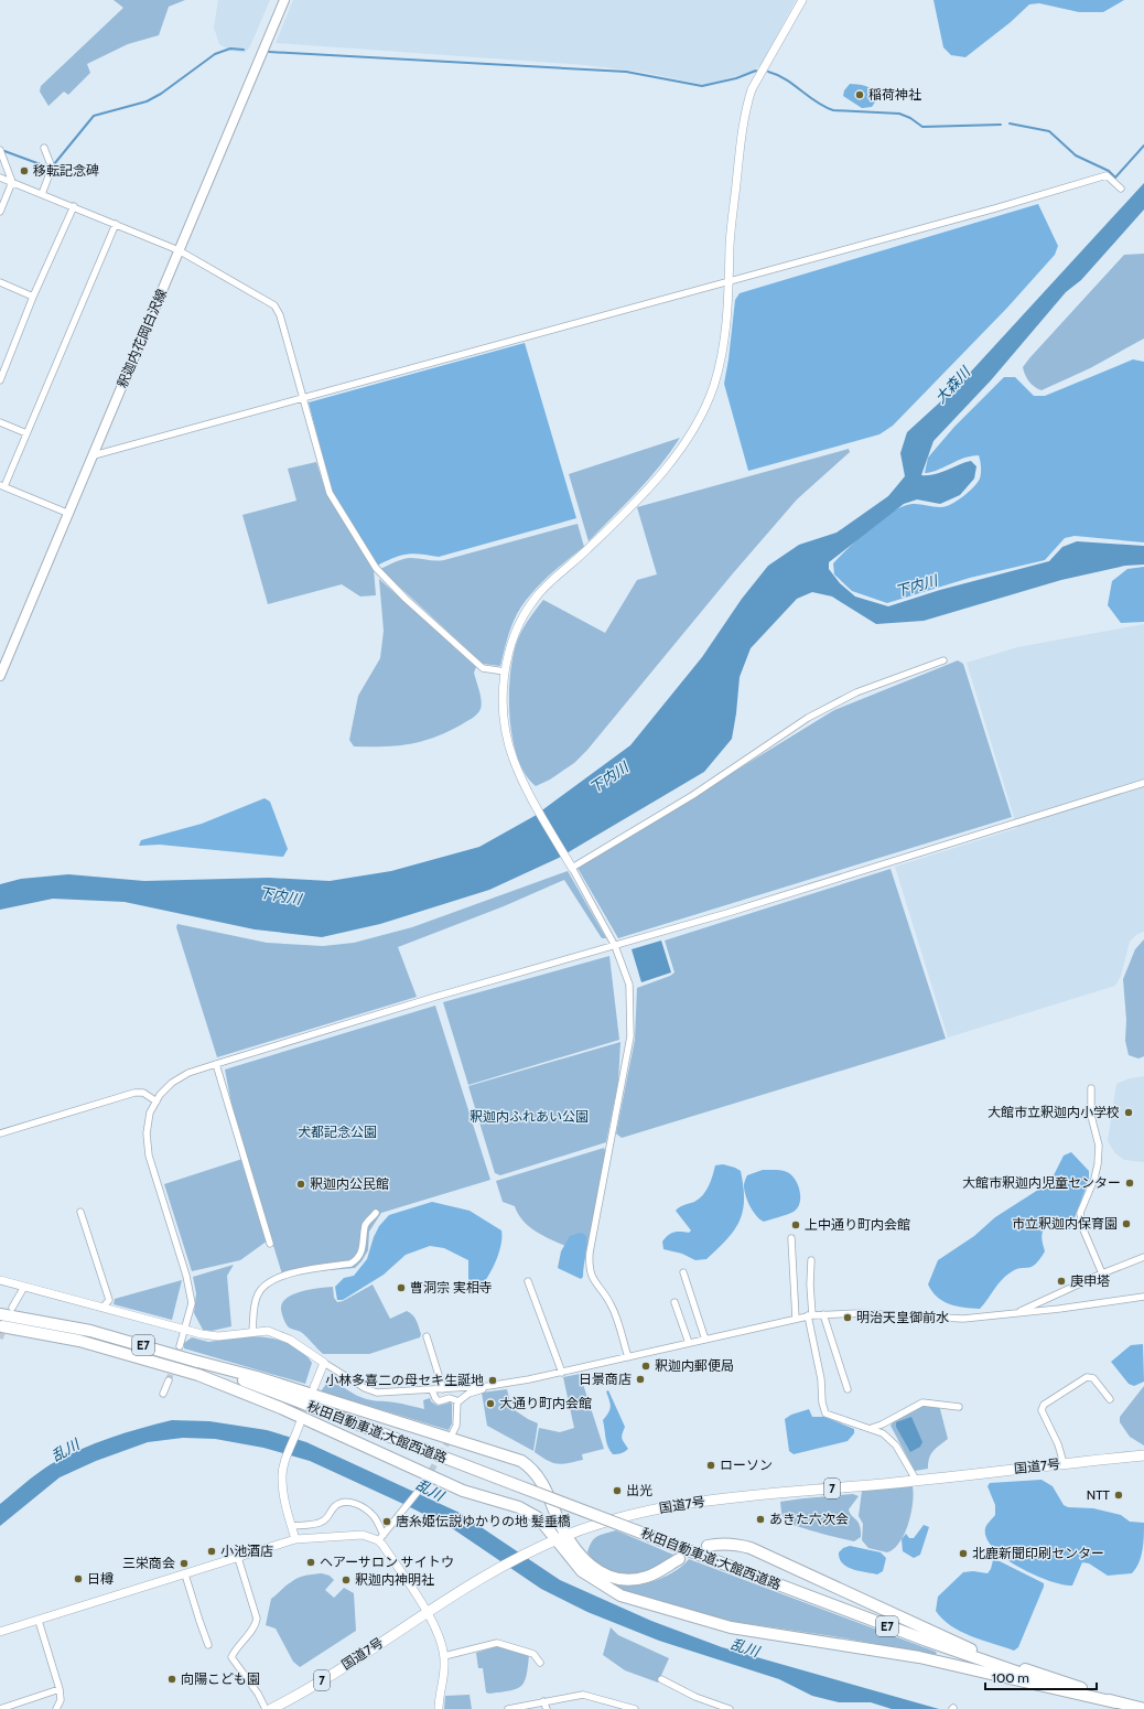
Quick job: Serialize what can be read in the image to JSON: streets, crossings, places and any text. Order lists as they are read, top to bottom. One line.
{"streets":{"highway":["E7","秋田自動車道;大館西道路","国道7号","7"],"main road":["釈迦内花岡白沢線"]},"water":["大森川","下内川","乱川"],"parks":["釈迦内ふれあい公園","犬都記念公園"],"places":["稲荷神社","移転記念碑","大館市立釈迦内小学校","大館市釈迦内児童センター","釈迦内公民館","市立釈迦内保育園","上中通り町内会館","庚申塔","曹洞宗 実相寺","明治天皇御前水","釈迦内郵便局","日景商店","小林多喜二の母セキ生誕地","大通り町内会館","ローソン","出光","NTT","あきた六次会","唐糸姫伝説ゆかりの地 髪垂橋","小池酒店","北鹿新聞印刷センター","ヘアーサロン サイトウ","三栄商会","日樽","釈迦内神明社","向陽こども園"],"scale_bar":"100 m"}
